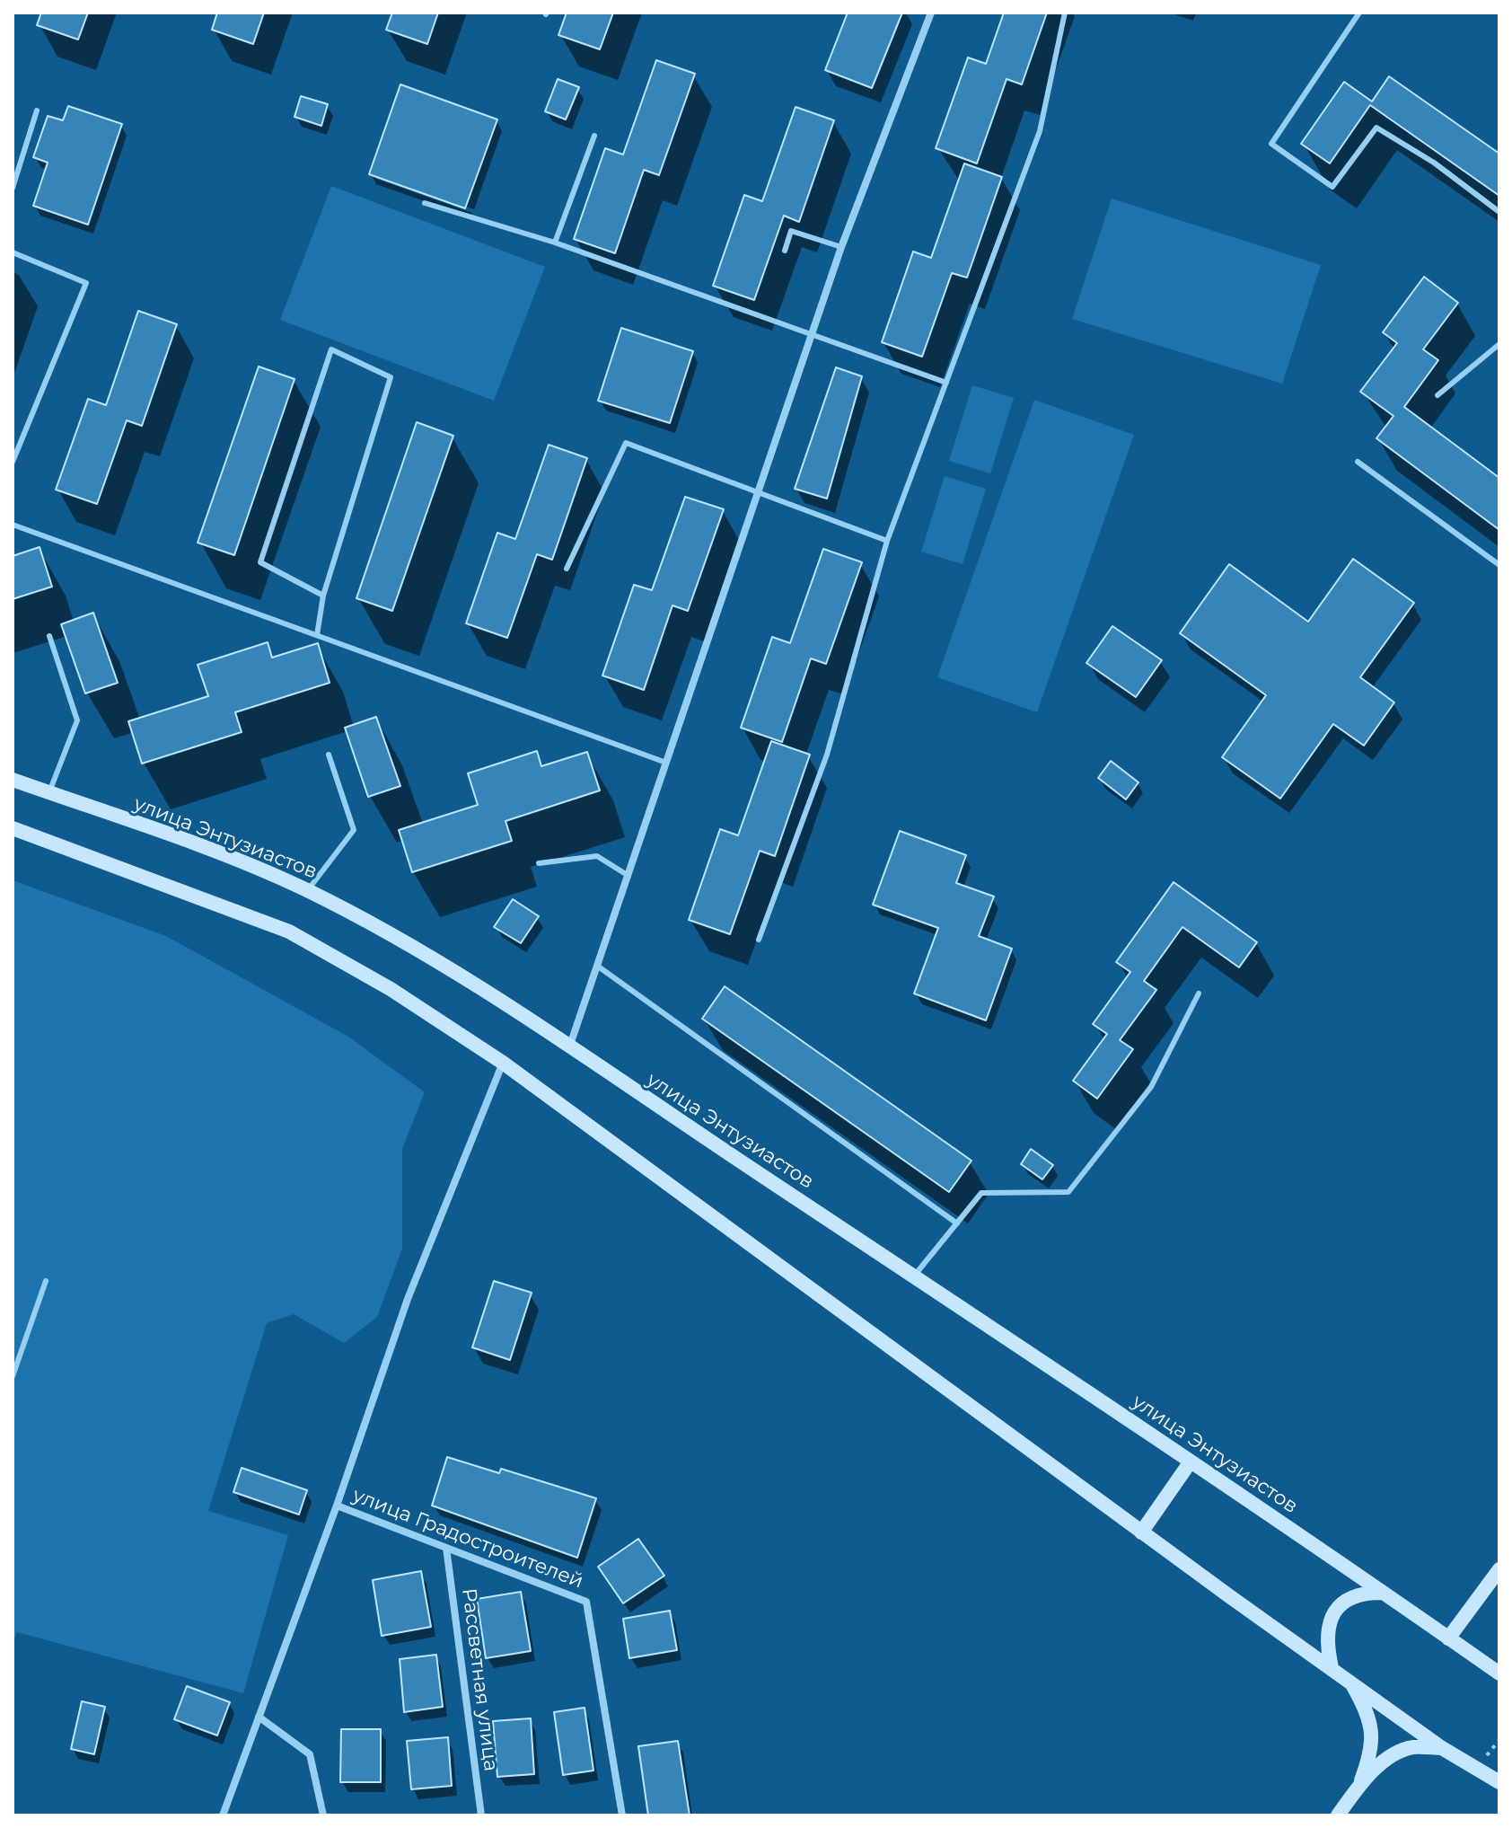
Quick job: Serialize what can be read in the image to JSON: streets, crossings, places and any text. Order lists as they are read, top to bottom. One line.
{"streets":{"street":["улица Энтузиастов","улица Градостроителей","Рассветная улица"]},"crossings":[["улица Градостроителей","Рассветная улица"]]}
